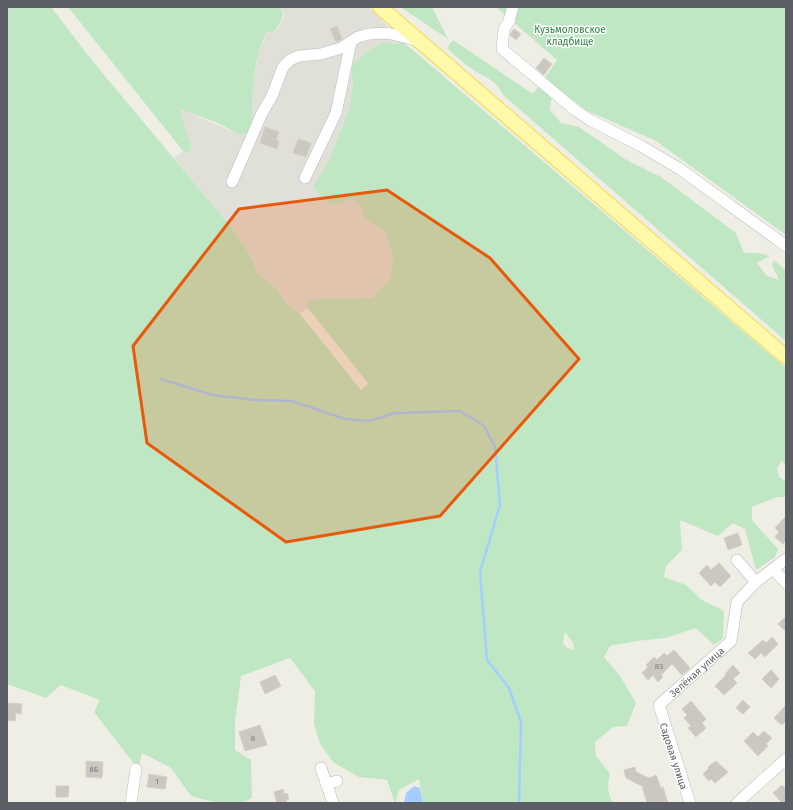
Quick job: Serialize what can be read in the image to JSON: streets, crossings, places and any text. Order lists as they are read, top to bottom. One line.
{"streets":{"street":["Зелёная улица","Садовая улица"]},"crossings":[["Зелёная улица","Садовая улица"]],"parks":["Кузьмоловское кладбище"],"house_numbers":["83","8","6Б","1"]}
